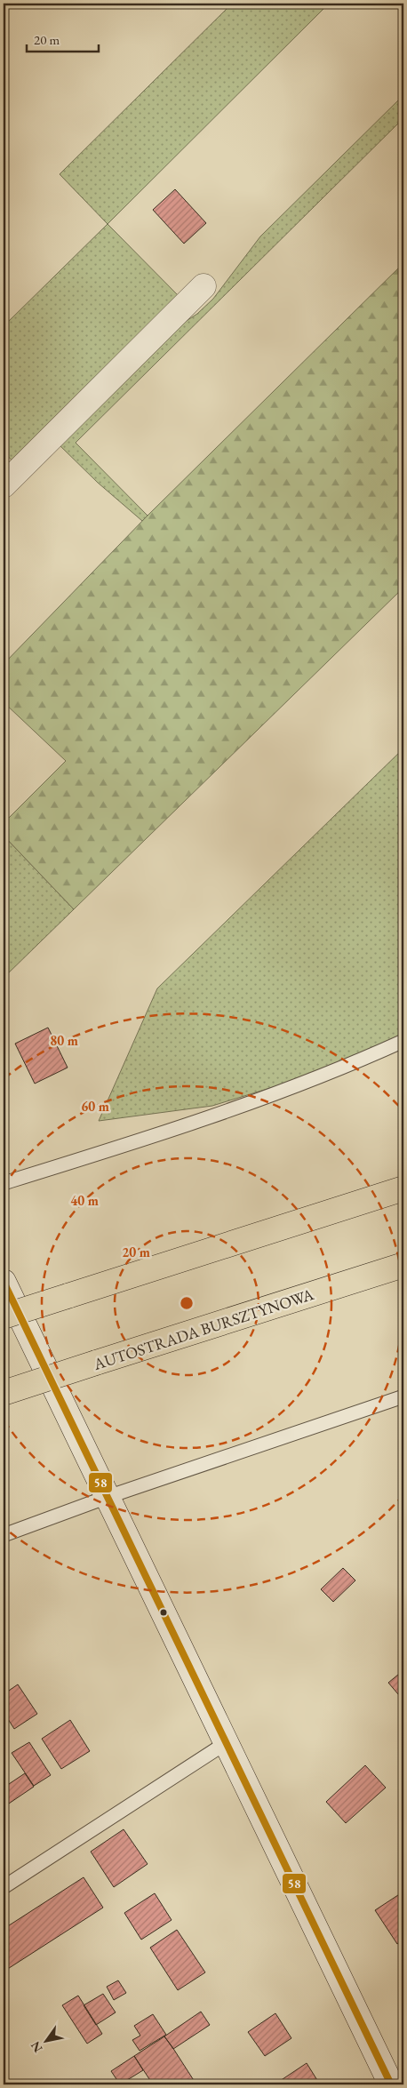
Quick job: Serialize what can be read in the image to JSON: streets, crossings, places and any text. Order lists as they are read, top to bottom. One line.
{"streets":{"highway":["AUTOSTRADA BURSZTYNOWA"]},"lines":["transit line 58"],"scale_bar":"20 m","north":"bottom left","rings":["80 m","60 m","40 m","20 m"]}
